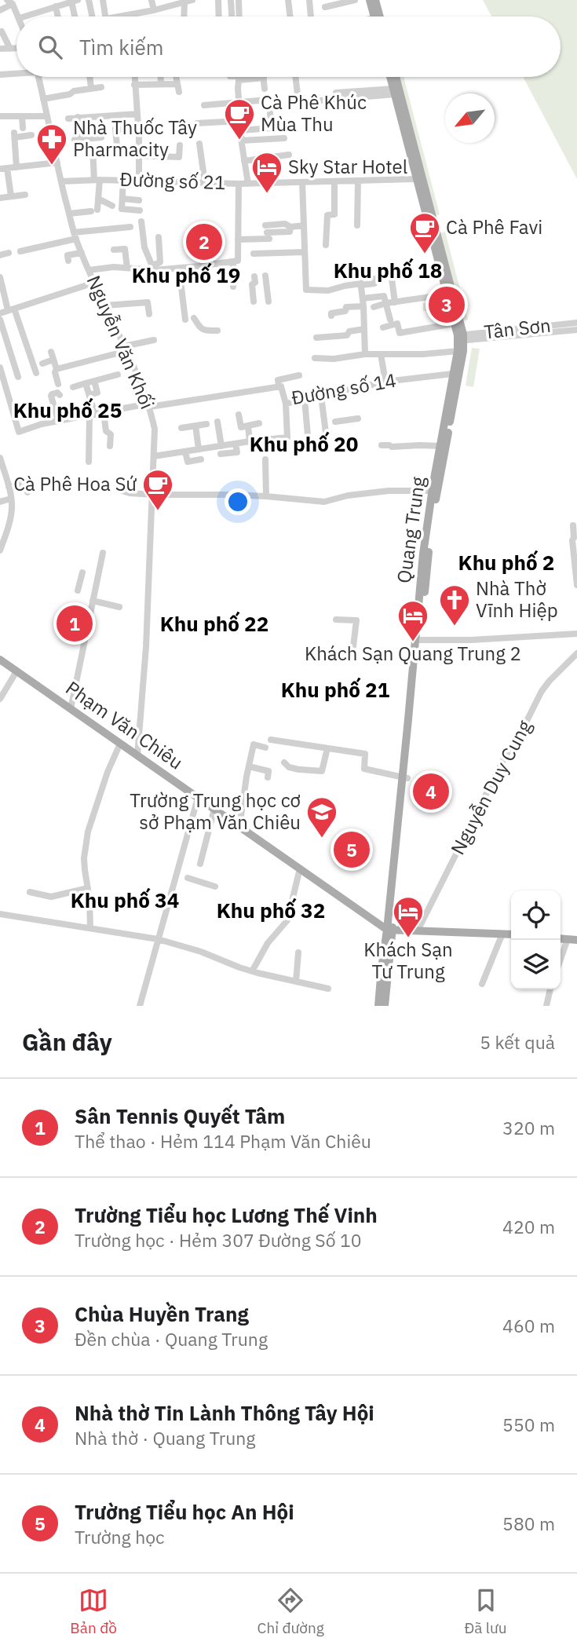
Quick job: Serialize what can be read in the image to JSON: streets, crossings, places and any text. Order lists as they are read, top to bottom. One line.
{"streets":{"main road":["Quang Trung","Phạm Văn Chiêu"],"street":["Đường số 21","Tân Sơn","Nguyễn Văn Khối","Đường số 14","Nguyễn Duy Cung"]},"crossings":[["Đường số 21","Nguyễn Văn Khối"],["Đường số 21","Quang Trung"],["Tân Sơn","Quang Trung"],["Nguyễn Văn Khối","Đường số 14"],["Nguyễn Văn Khối","Phạm Văn Chiêu"],["Đường số 14","Quang Trung"],["Quang Trung","Phạm Văn Chiêu"]],"districts":["Khu phố 18","Khu phố 19","Khu phố 25","Khu phố 20","Khu phố 2","Khu phố 22","Khu phố 21","Khu phố 34","Khu phố 32"],"places":{"cafe":["Cà Phê Khúc Mùa Thu","Cà Phê Favi","Cà Phê Hoa Sứ"],"pharmacy":["Nhà Thuốc Tây Pharmacity"],"hotel":["Sky Star Hotel","Khách Sạn Quang Trung 2","Khách Sạn Tư Trung"],"church":["Nhà Thờ Vĩnh Hiệp"],"school or university":["Trường Trung học cơ sở Phạm Văn Chiêu"]},"north":"bottom left","page":{"search":"Tìm kiếm","pins":["2","3","1","4","5"],"heading":["Gần đây","5 kết quả"],"list":[{"mark":"1","name":"Sân Tennis Quyết Tâm","note":"Thể thao · Hẻm 114 Phạm Văn Chiêu","value":"320 m"},{"mark":"2","name":"Trường Tiểu học Lương Thế Vinh","note":"Trường học · Hẻm 307 Đường Số 10","value":"420 m"},{"mark":"3","name":"Chùa Huyền Trang","note":"Đền chùa · Quang Trung","value":"460 m"},{"mark":"4","name":"Nhà thờ Tin Lành Thông Tây Hội","note":"Nhà thờ · Quang Trung","value":"550 m"},{"mark":"5","name":"Trường Tiểu học An Hội","note":"Trường học","value":"580 m"}],"nav":["Bản đồ","Chỉ đường","Đã lưu"]}}
